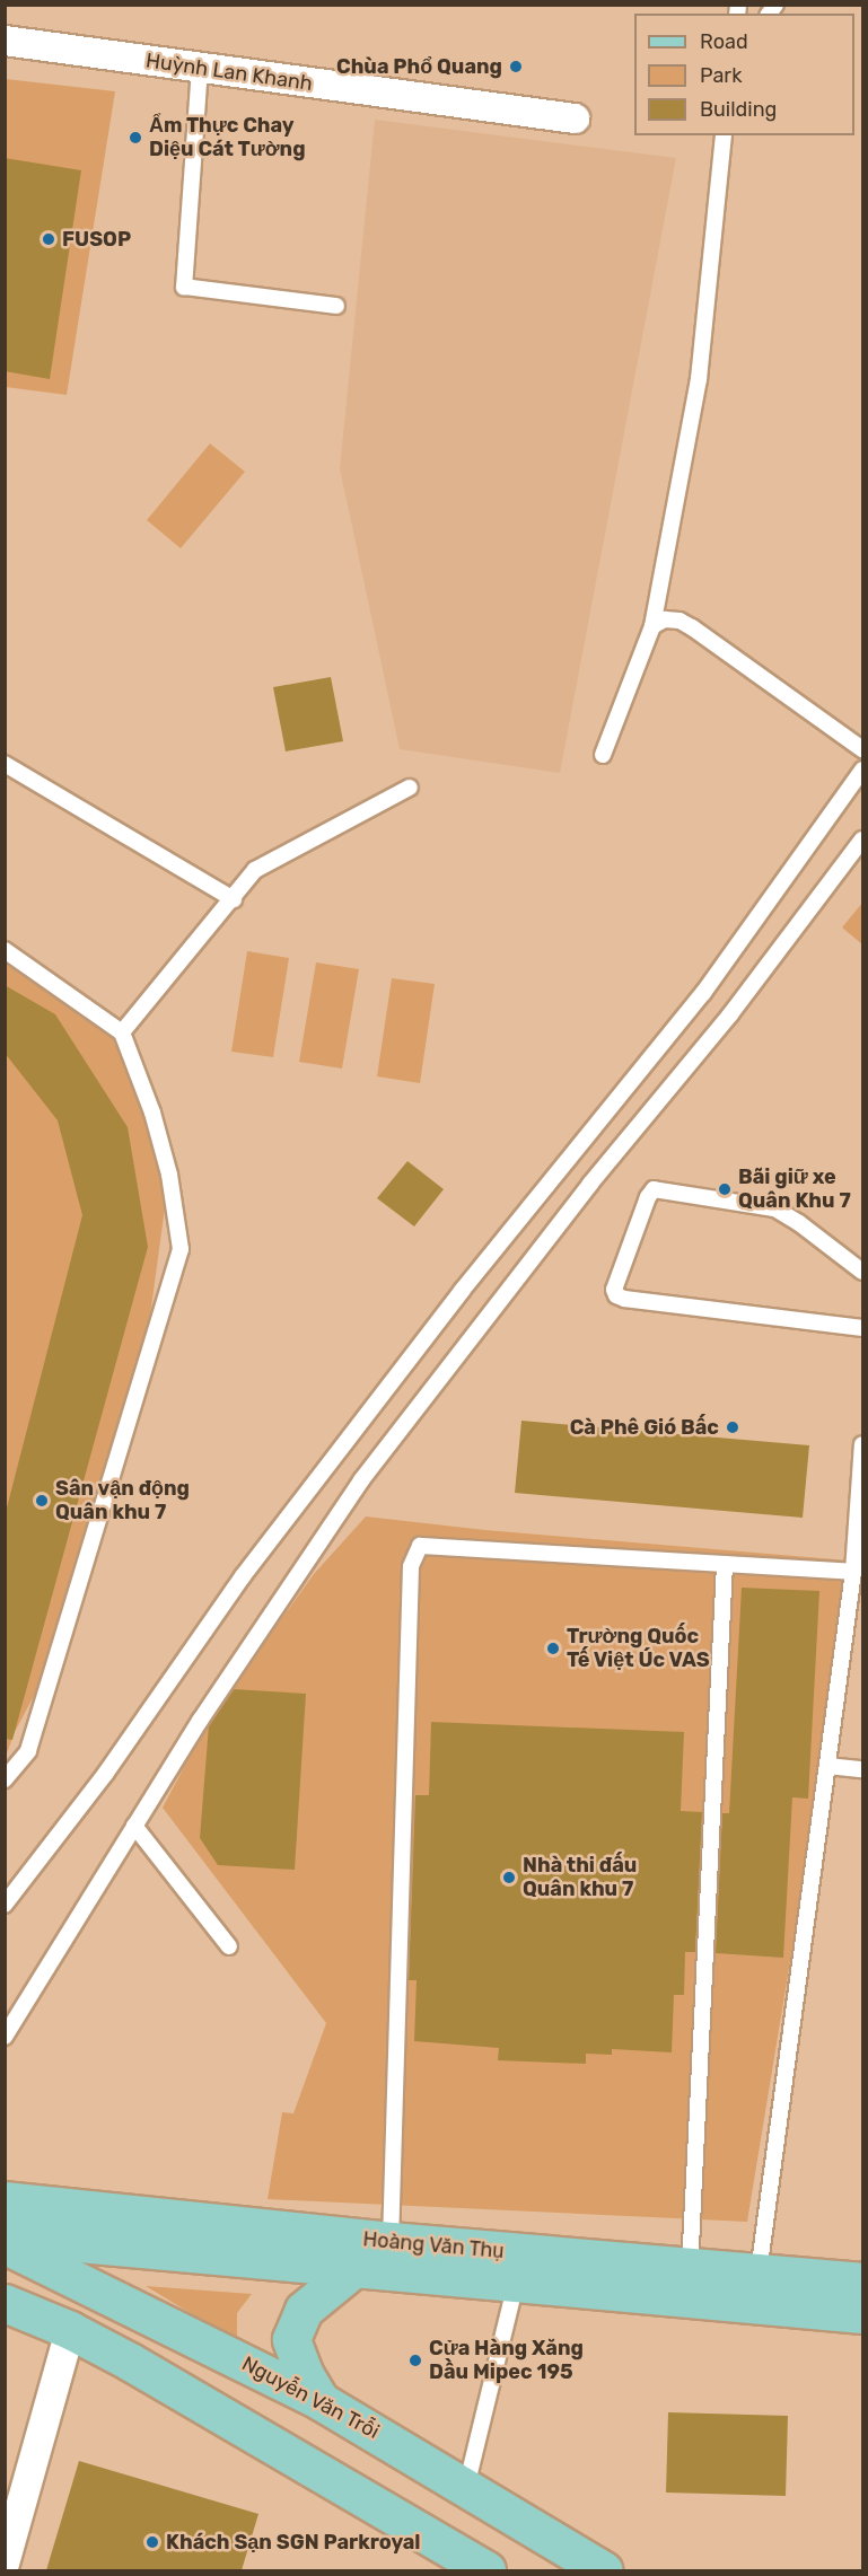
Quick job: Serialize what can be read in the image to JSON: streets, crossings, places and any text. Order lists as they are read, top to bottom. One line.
{"streets":{"main road":["Hoàng Văn Thụ","Nguyễn Văn Trỗi"],"street":["Huỳnh Lan Khanh"]},"places":["Chùa Phổ Quang","Ẩm Thực Chay Diệu Cát Tường","FUSOP","Bãi giữ xe Quân Khu 7","Cà Phê Gió Bấc","Sân vận động Quân khu 7","Trường Quốc Tế Việt Úc VAS","Nhà thi đấu Quân khu 7","Cửa Hàng Xăng Dầu Mipec 195","Khách Sạn SGN Parkroyal"],"legend":["Road","Park","Building"]}
